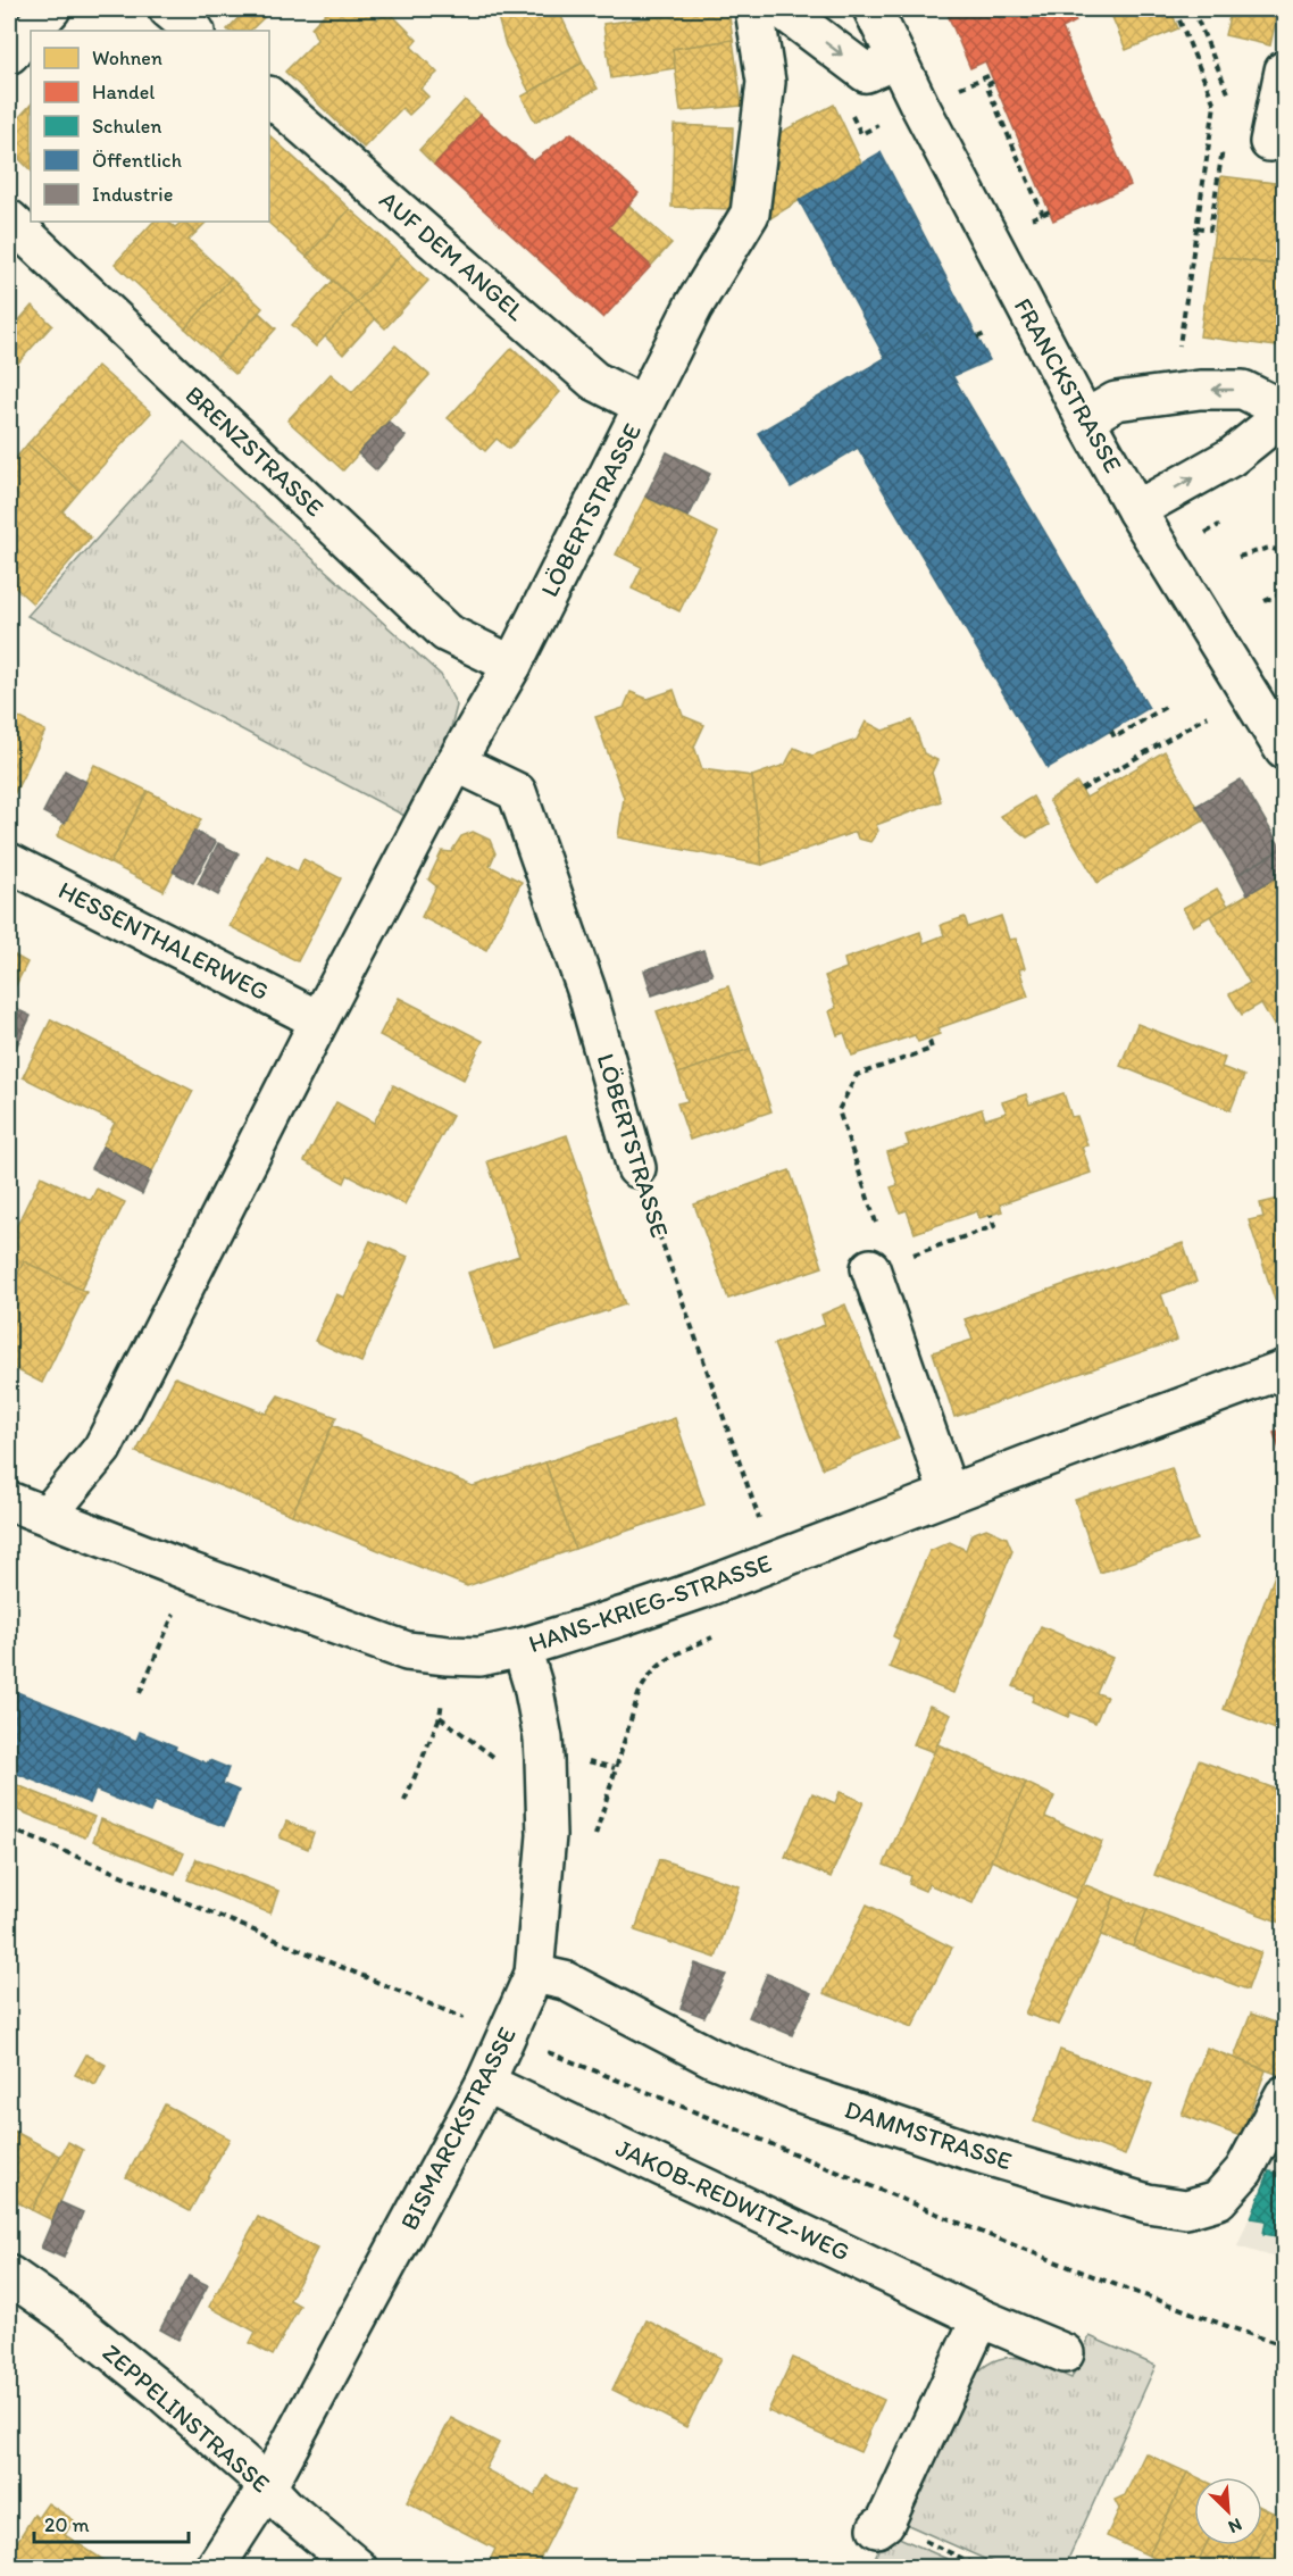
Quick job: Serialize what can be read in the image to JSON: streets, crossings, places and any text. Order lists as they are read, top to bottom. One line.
{"streets":{"street":["AUF DEM ANGEL","FRANCKSTRASSE","BRENZSTRASSE","LÖBERTSTRASSE","HESSENTHALERWEG","HANS-KRIEG-STRASSE","BISMARCKSTRASSE","DAMMSTRASSE","JAKOB-REDWITZ-WEG","ZEPPELINSTRASSE"]},"crossings":[["AUF DEM ANGEL","LÖBERTSTRASSE"],["BRENZSTRASSE","LÖBERTSTRASSE"],["LÖBERTSTRASSE","HESSENTHALERWEG"],["LÖBERTSTRASSE","HANS-KRIEG-STRASSE"],["HANS-KRIEG-STRASSE","BISMARCKSTRASSE"],["BISMARCKSTRASSE","DAMMSTRASSE"],["BISMARCKSTRASSE","JAKOB-REDWITZ-WEG"],["BISMARCKSTRASSE","ZEPPELINSTRASSE"]],"legend":["Wohnen","Handel","Schulen","Öffentlich","Industrie"],"scale_bar":"20 m","north":"bottom right"}
